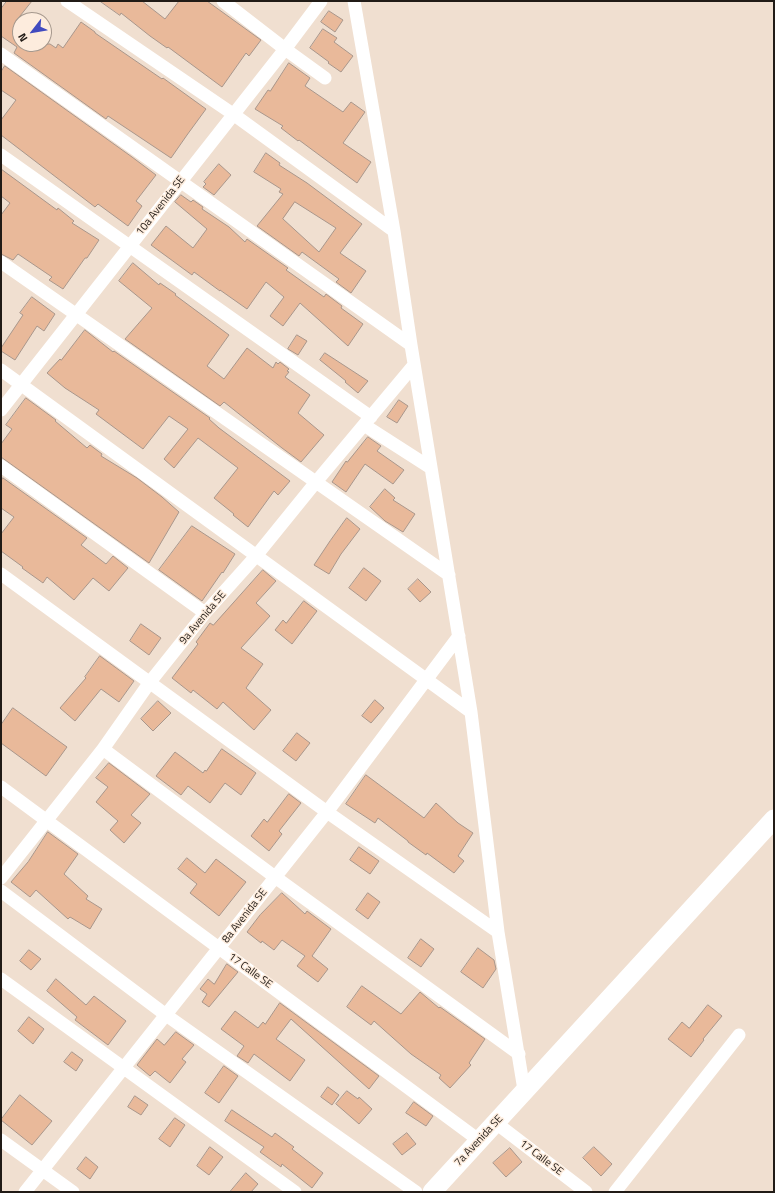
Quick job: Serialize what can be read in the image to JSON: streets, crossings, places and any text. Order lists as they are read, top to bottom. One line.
{"streets":{"street":["10a Avenida SE","9a Avenida SE","8a Avenida SE","17 Calle SE","7a Avenida SE"]},"crossings":[["9a Avenida SE","17 Calle SE"],["8a Avenida SE","17 Calle SE"],["17 Calle SE","7a Avenida SE"]],"north":"bottom left"}
